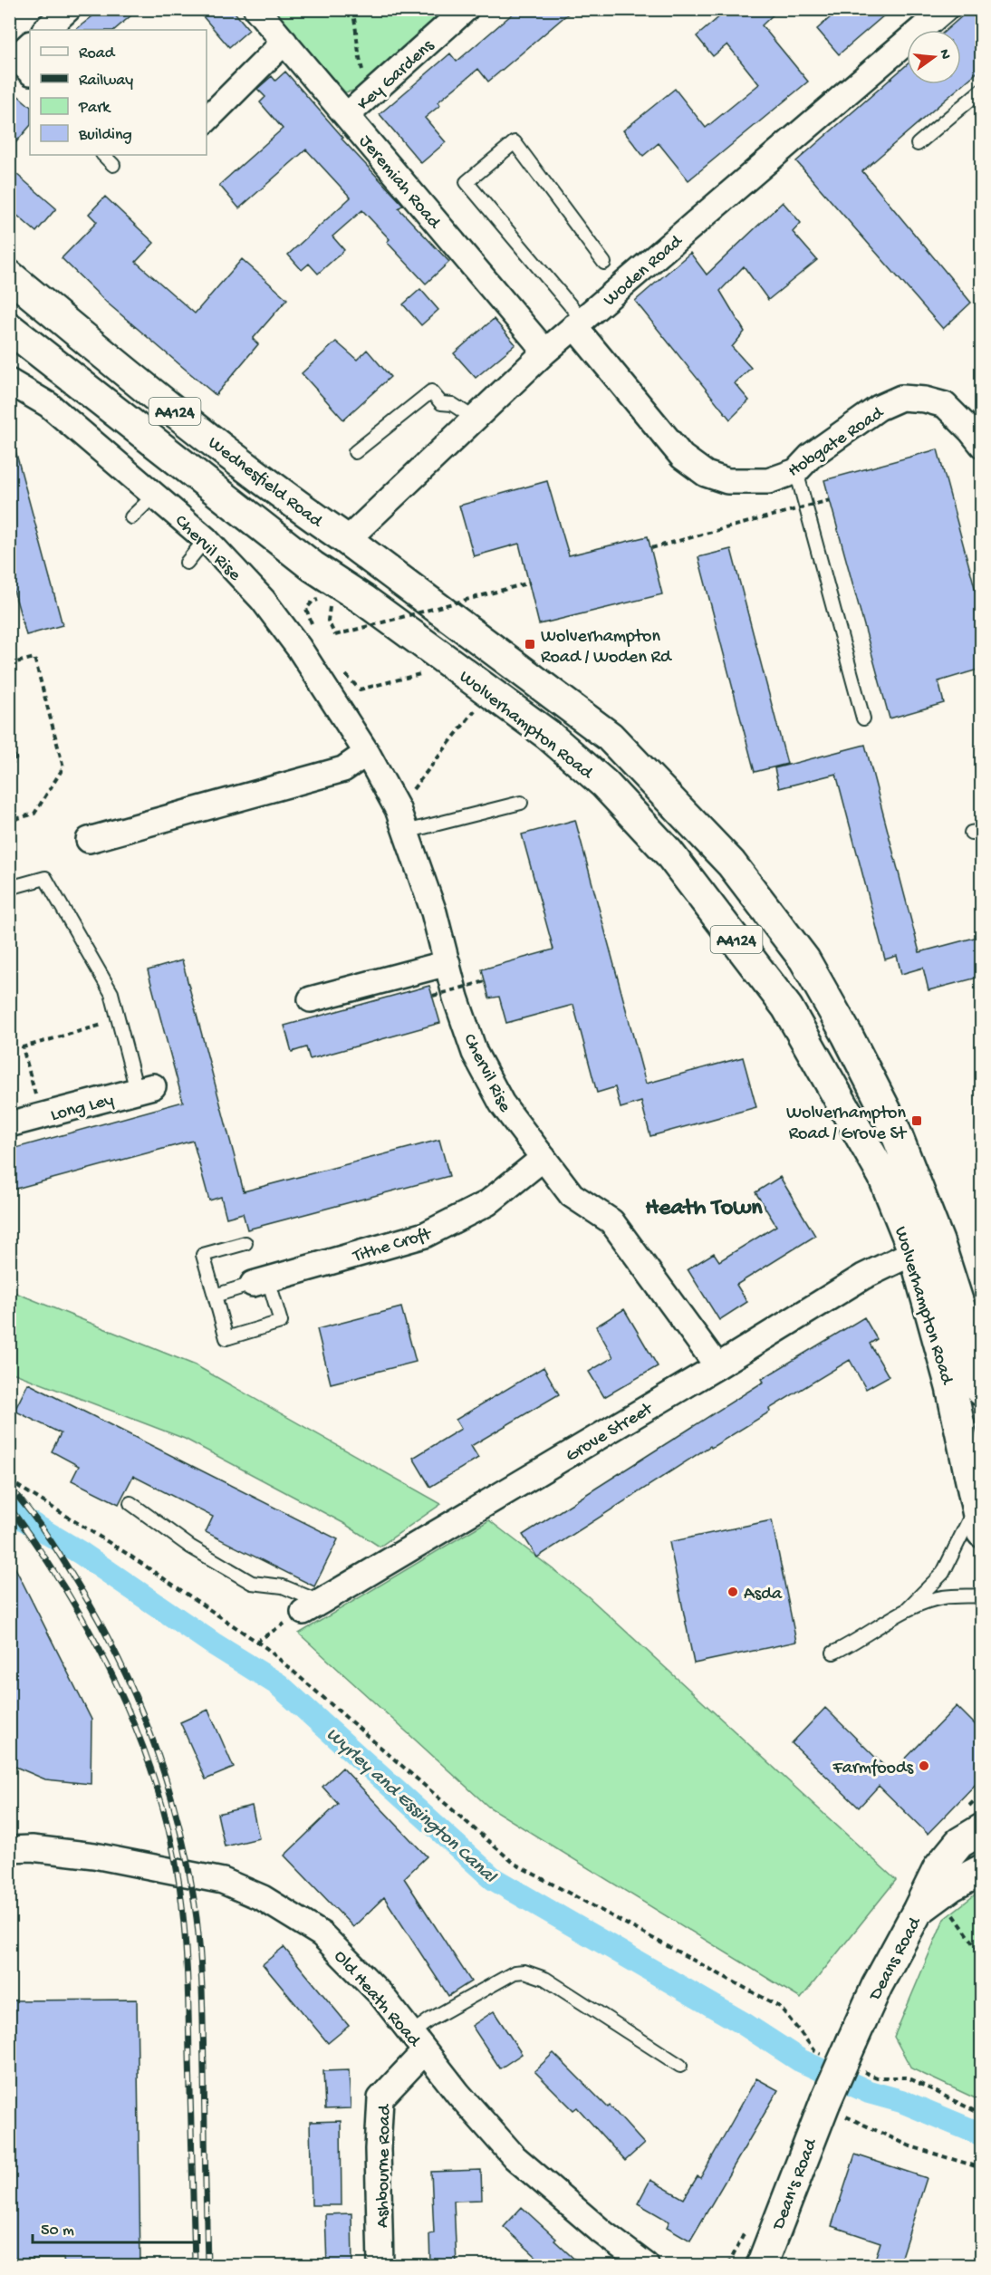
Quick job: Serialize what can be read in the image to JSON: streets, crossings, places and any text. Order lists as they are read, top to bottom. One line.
{"streets":{"main road":["A4124","Wednesfield Road","Wolverhampton Road","Deans Road","Dean's Road"],"street":["Key Gardens","Jeremiah Road","Woden Road","Hobgate Road","Chervil Rise","Long Ley","Tithe Croft","Grove Street","Old Heath Road","Ashbourne Road"]},"crossings":[["Key Gardens","Jeremiah Road"],["Jeremiah Road","Woden Road"],["Woden Road","Hobgate Road"],["Woden Road","Wednesfield Road"],["Woden Road","Wolverhampton Road"],["A4124","Wolverhampton Road"],["Wednesfield Road","Wolverhampton Road"],["Chervil Rise","Tithe Croft"],["Chervil Rise","Grove Street"],["Wolverhampton Road","Grove Street"],["Deans Road","Dean's Road"],["Old Heath Road","Ashbourne Road"]],"districts":["Heath Town"],"water":["Wyrley and Essington Canal"],"places":{"transit":["Wolverhampton Road / Woden Rd","Wolverhampton Road / Grove St"],"other":["Asda","Farmfoods"]},"legend":["Road","Railway","Park","Building"],"scale_bar":"50 m","north":"right"}
